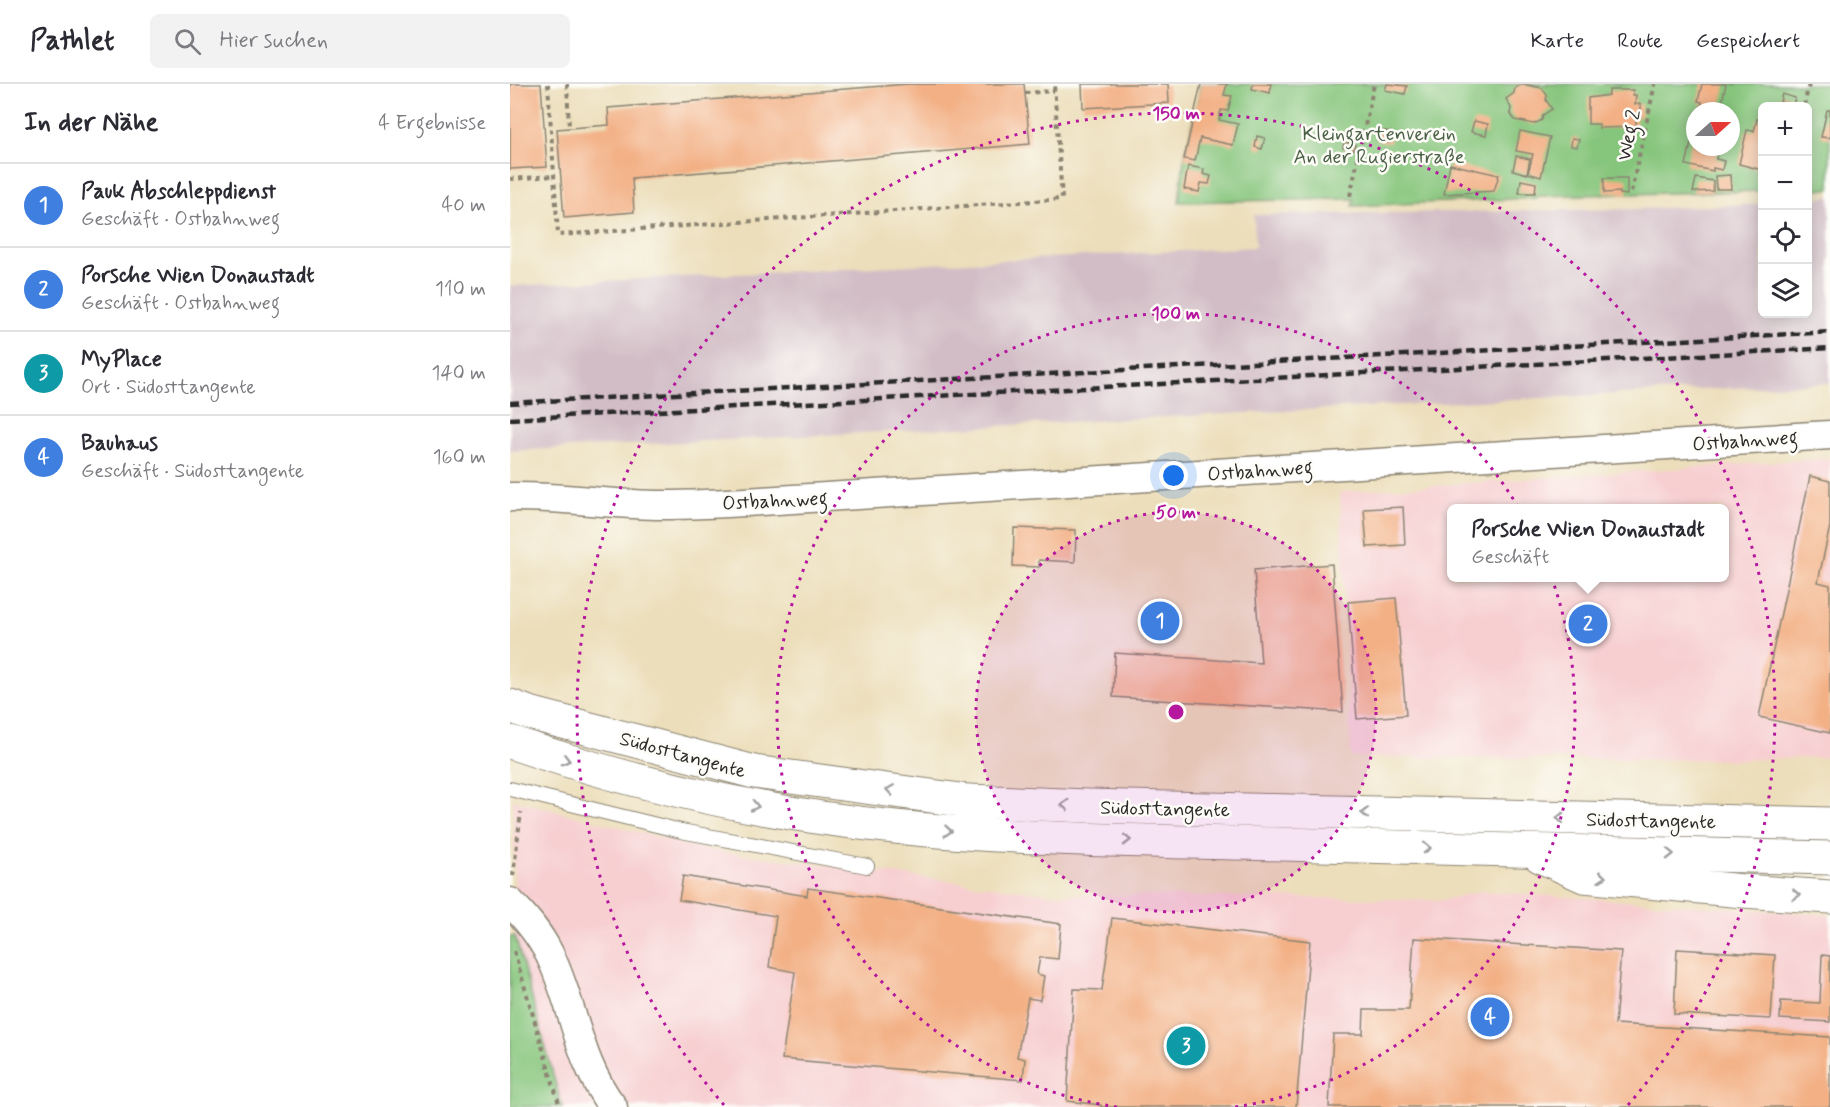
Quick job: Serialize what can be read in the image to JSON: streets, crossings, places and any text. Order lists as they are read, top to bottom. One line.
{"streets":{"highway":["Südosttangente"],"street":["Ostbahnweg"],"path":["Weg 2"]},"parks":["Kleingartenverein An der Rugierstraße"],"north":"right","page":{"header":"Pathlet","search":"Hier suchen","nav":["Karte","Route","Gespeichert"],"heading":["In der Nähe","4 Ergebnisse"],"map_buttons":["+","−"],"list":[{"mark":"1","name":"Pauk Abschleppdienst","note":"Geschäft · Ostbahnweg","value":"40 m"},{"mark":"2","name":"Porsche Wien Donaustadt","note":"Geschäft · Ostbahnweg","value":"110 m"},{"mark":"3","name":"MyPlace","note":"Ort · Südosttangente","value":"140 m"},{"mark":"4","name":"Bauhaus","note":"Geschäft · Südosttangente","value":"160 m"}],"popup":["Porsche Wien Donaustadt","Geschäft"],"pins":["1","2","4","3"]},"rings":["150 m","100 m","50 m"]}
